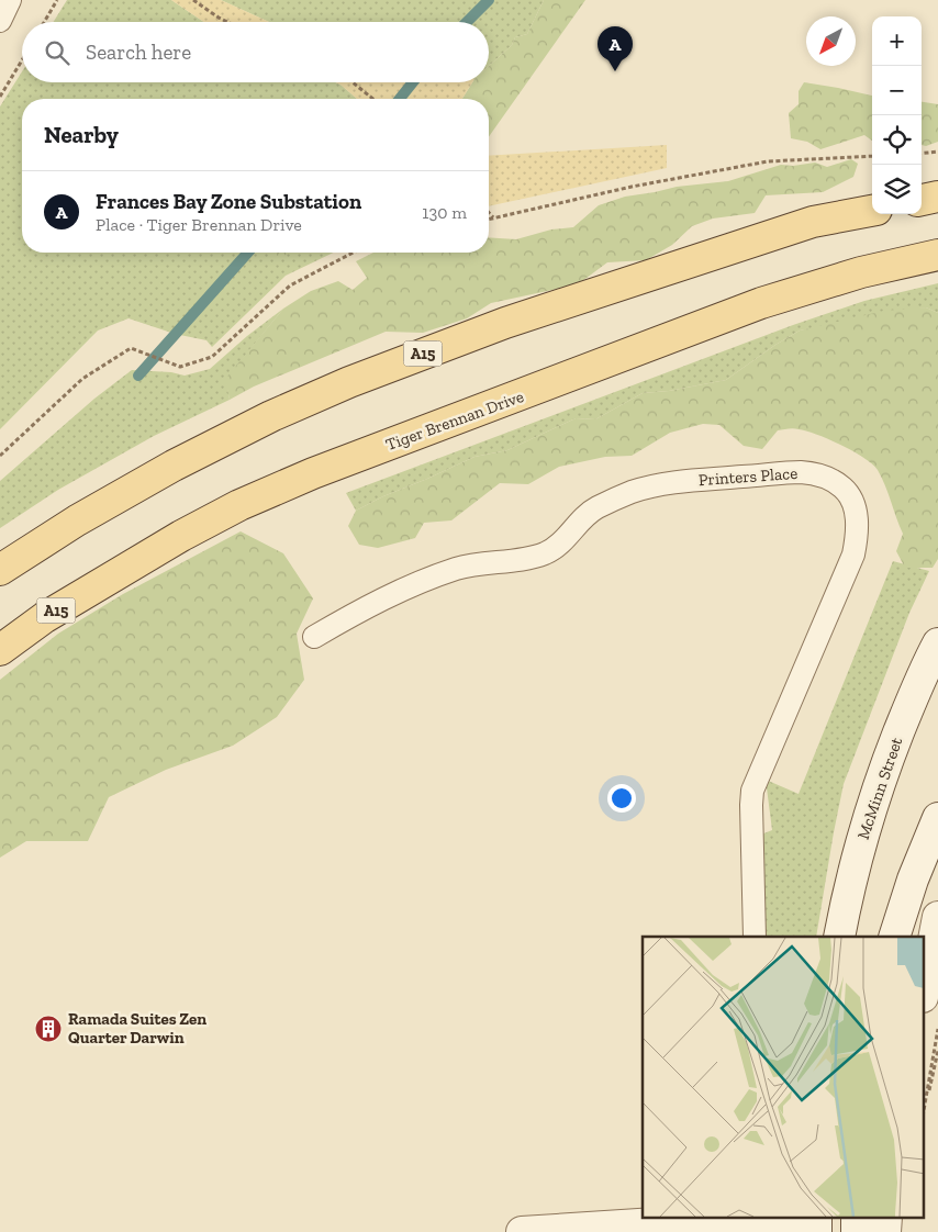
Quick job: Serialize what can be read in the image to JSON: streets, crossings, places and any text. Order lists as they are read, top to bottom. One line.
{"streets":{"main road":["A15","Tiger Brennan Drive"],"street":["McMinn Street"],"lane":["Printers Place"]},"places":{"building":["Ramada Suites Zen Quarter Darwin"]},"north":"bottom left","page":{"map_buttons":["+","−"],"search":"Search here","pins":"A","heading":"Nearby","list":[{"mark":"A","name":"Frances Bay Zone Substation","note":"Place · Tiger Brennan Drive","value":"130 m"}]}}
